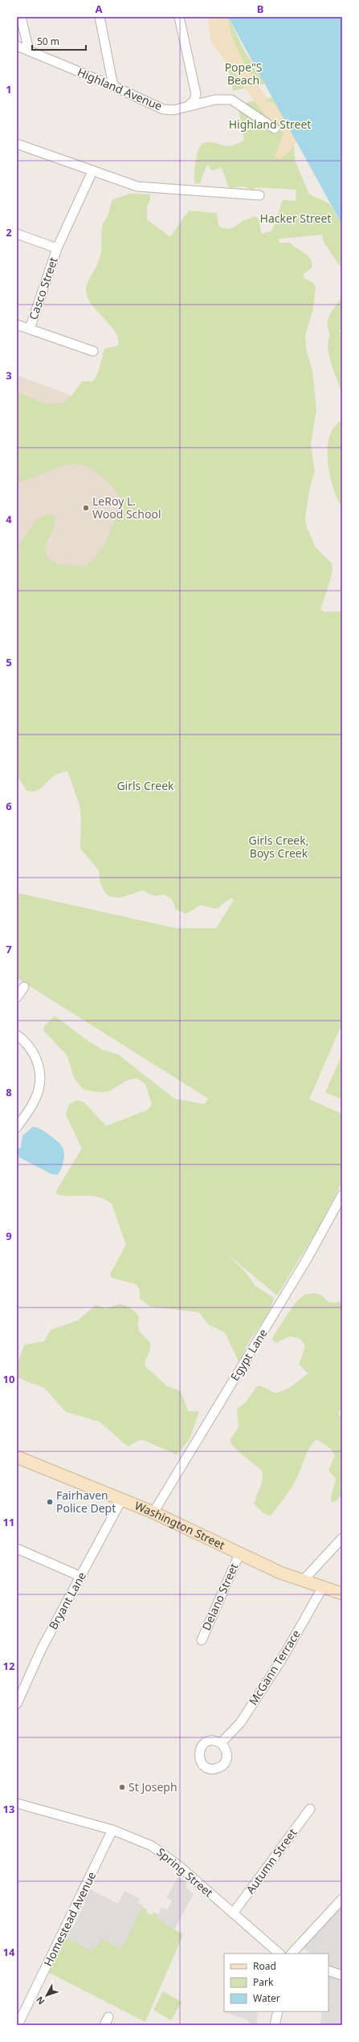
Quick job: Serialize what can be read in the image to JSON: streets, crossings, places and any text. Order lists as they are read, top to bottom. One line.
{"streets":{"main road":["Washington Street"],"street":["Highland Avenue","Casco Street","Egypt Lane","Delano Street","Bryant Lane","McGann Terrace","Autumn Street","Spring Street","Homestead Avenue"]},"crossings":[["Egypt Lane","Washington Street"],["Washington Street","Delano Street"],["Washington Street","Bryant Lane"],["Washington Street","McGann Terrace"],["Autumn Street","Spring Street"],["Spring Street","Homestead Avenue"]],"parks":["Pope\"S Beach","Highland Street","Hacker Street","Girls Creek","Girls Creek, Boys Creek"],"places":["LeRoy L. Wood School","Fairhaven Police Dept","St Joseph"],"legend":["Road","Park","Water"],"scale_bar":"50 m","north":"bottom left","grid":{"columns":["A","B"],"rows":["1","2","3","4","5","6","7","8","9","10","11","12","13","14"]}}
